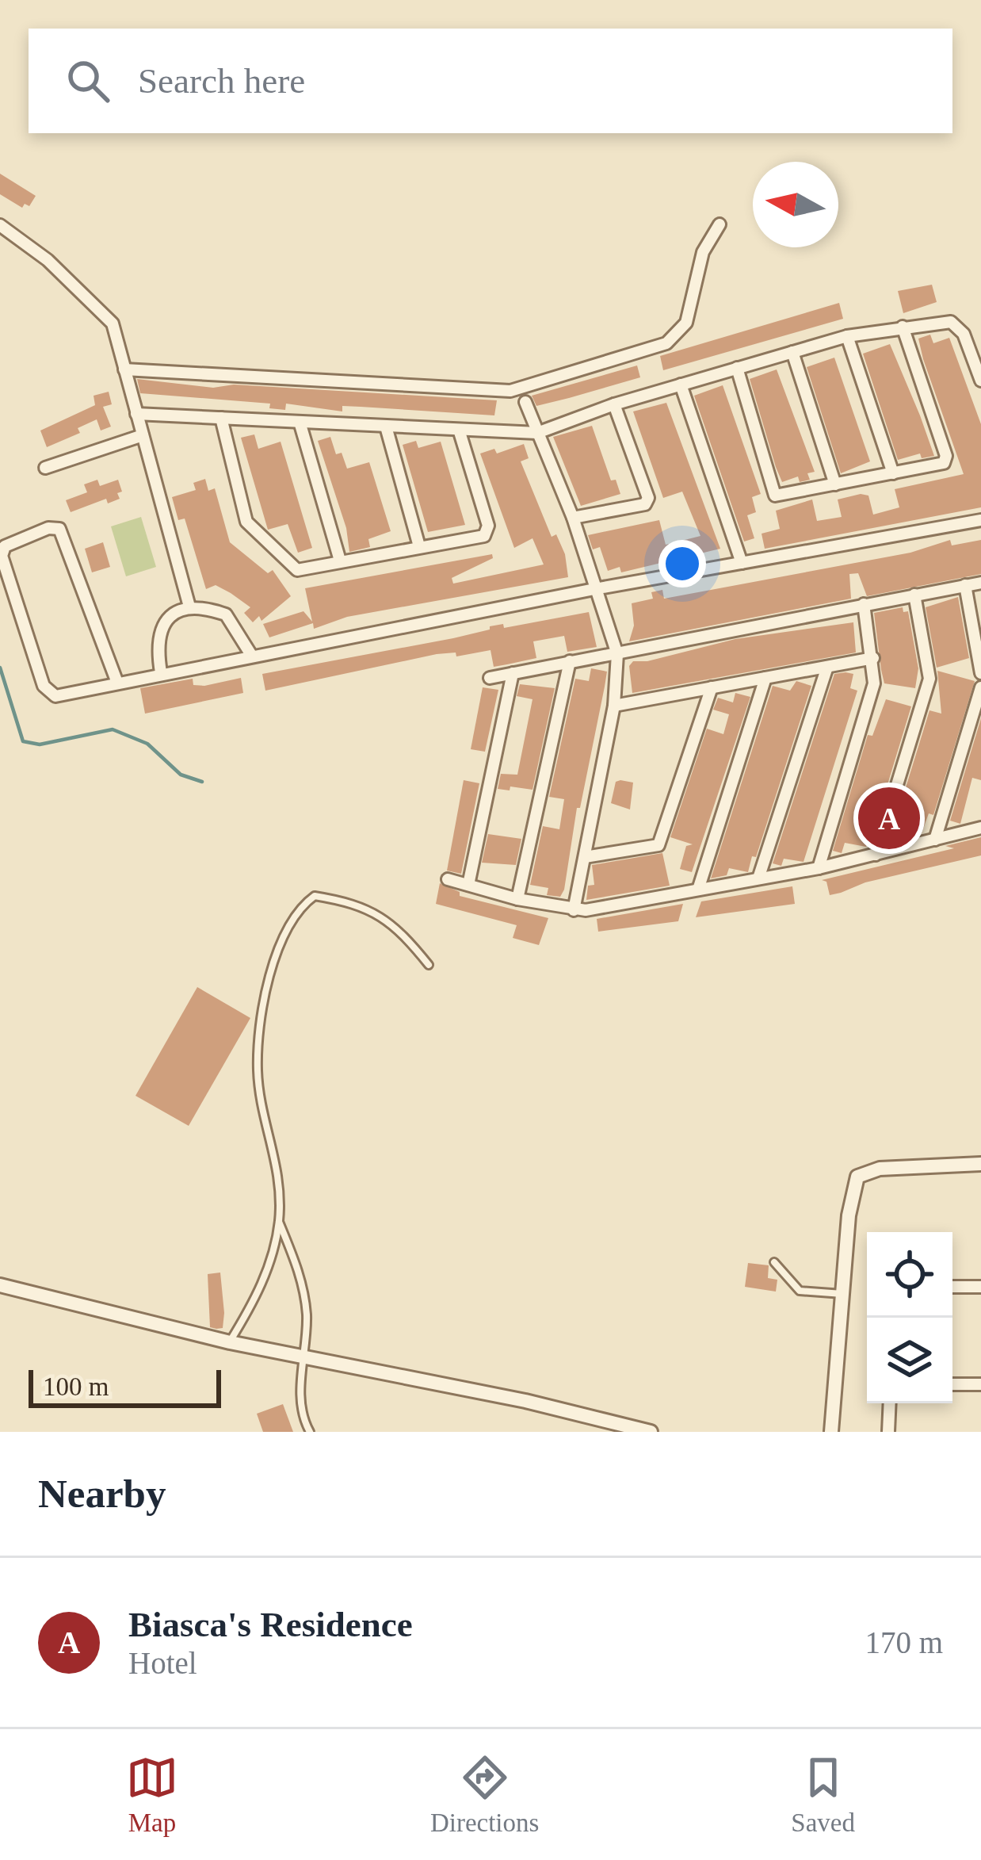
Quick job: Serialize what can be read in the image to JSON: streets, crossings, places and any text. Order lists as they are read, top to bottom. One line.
{"scale_bar":"100 m","north":"left","page":{"search":"Search here","pins":"A","scale":"100 m","heading":"Nearby","list":[{"mark":"A","name":"Biasca's Residence","note":"Hotel","value":"170 m"}],"nav":["Map","Directions","Saved"]}}
